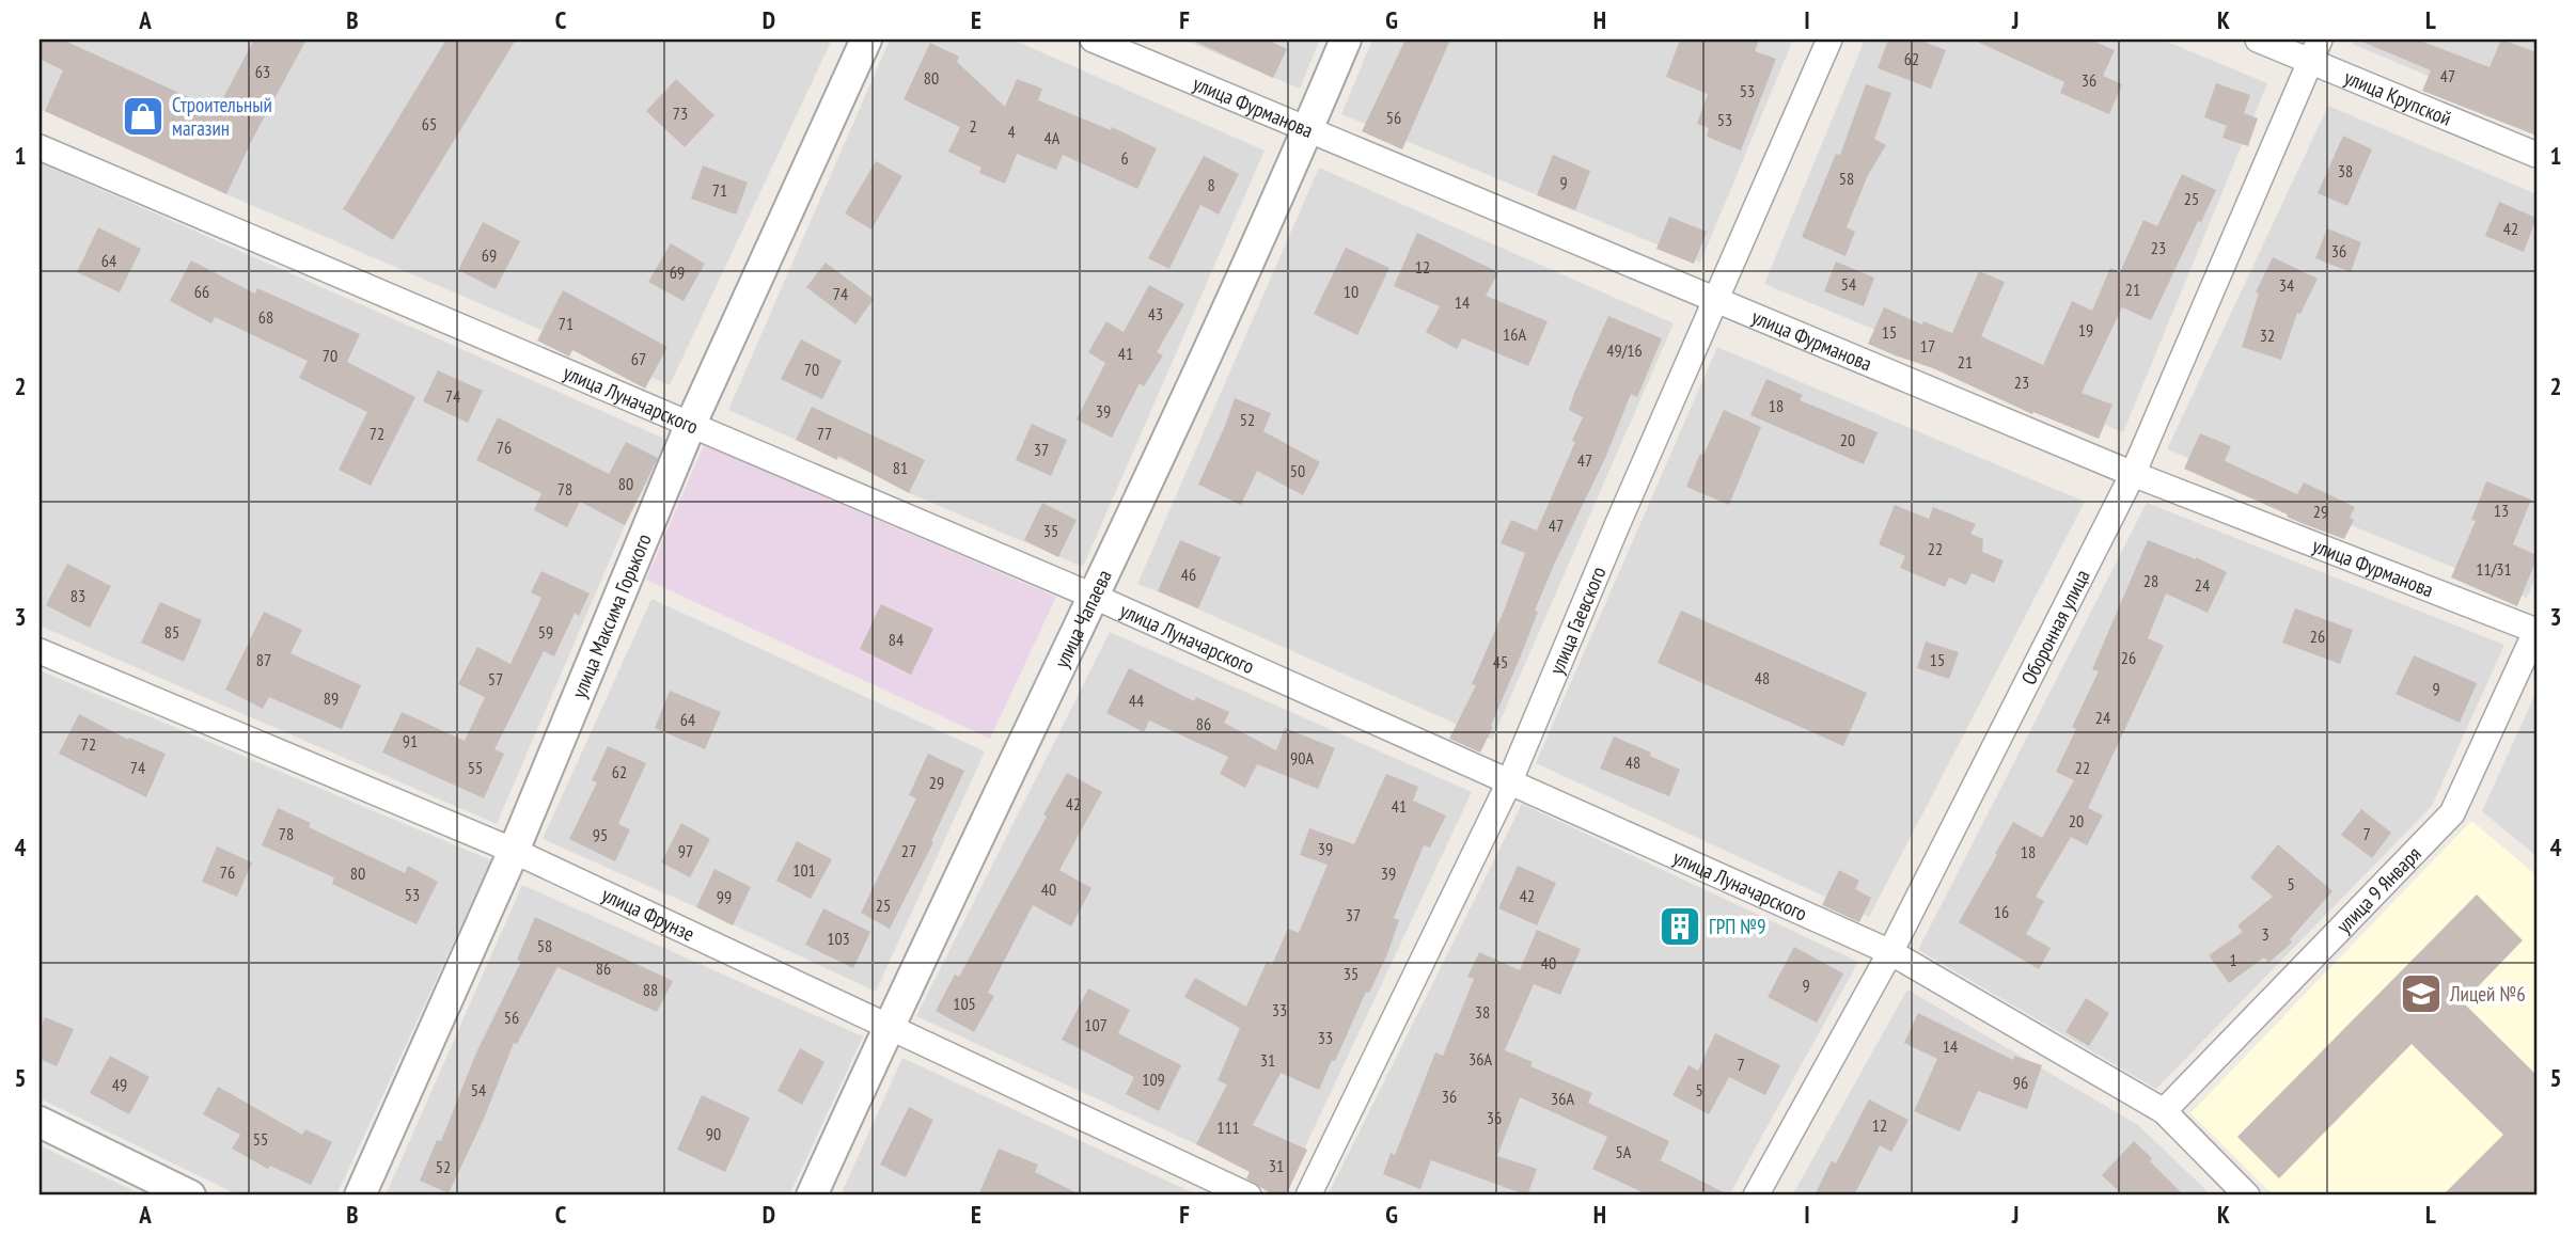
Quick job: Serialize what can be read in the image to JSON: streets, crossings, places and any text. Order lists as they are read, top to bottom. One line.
{"streets":{"street":["улица Крупской","улица Фурманова","улица Луначарского","улица Максима Горького","улица Чапаева","улица Гаевского","Оборонная улица","улица 9 Января","улица Фрунзе"]},"crossings":[["улица Крупской","Оборонная улица"],["улица Фурманова","улица Чапаева"],["улица Фурманова","улица Гаевского"],["улица Фурманова","Оборонная улица"],["улица Фурманова","улица 9 Января"],["улица Луначарского","улица Максима Горького"],["улица Луначарского","улица Чапаева"],["улица Луначарского","улица Гаевского"],["улица Луначарского","Оборонная улица"],["улица Луначарского","улица 9 Января"],["улица Максима Горького","улица Фрунзе"],["улица Чапаева","улица Фрунзе"]],"places":{"shop":["Строительный магазин"],"building":["ГРП №9"],"school or university":["Лицей №6"]},"house_numbers":["62","63","47","80","36","53","73","56","53","65","2","4","4А","6","38","58","9","8","71","25","42","23","36","69","64","12","69","54","34","21","66","10","74","14","43","68","71","19","15","16А","32","17","49/16","41","70","67","21","70","23","74","18","39","52","72","77","20","76","37","47","81","50","80","78","13","29","47","35","22","11/31","46","28","24","83","85","59","26","84","26","87","15","45","48","57","9","89","44","24","64","86","91","72","90А","48","74","55","22","62","29","42","41","20","78","7","95","39","97","27","18","101","76","80","39","5","40","53","42","99","25","16","37","3","103","58","1","40","86","35","9","88","105","33","38","56","107","33","14","36А","31","7","109","96","49","54","5","36","36А","36","12","111","90","55","5А","31","52"],"grid":{"columns":["A","B","C","D","E","F","G","H","I","J","K","L"],"rows":["1","2","3","4","5"]}}
